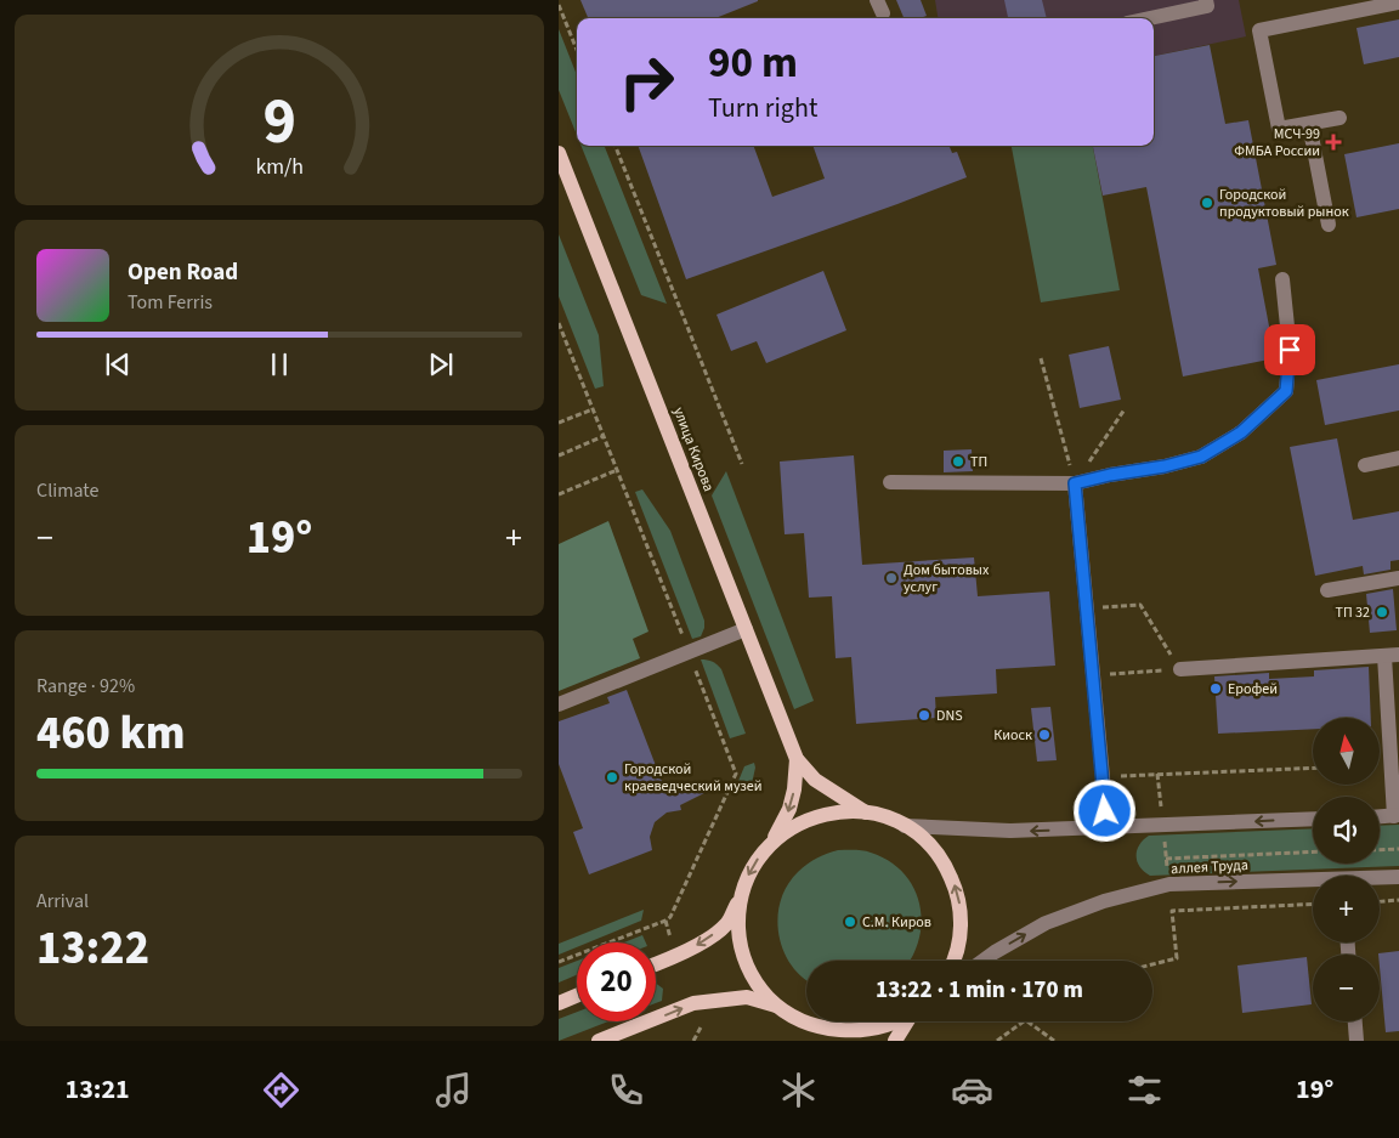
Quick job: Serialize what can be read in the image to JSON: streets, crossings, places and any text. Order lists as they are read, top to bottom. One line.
{"streets":{"main road":["улица Кирова"],"street":["аллея Труда"]},"places":{"health":["МСЧ-99 ФМБА России"],"other":["Городской продуктовый рынок","ТП","Дом бытовых услуг","ТП 32","Ерофей","DNS","Киоск","Городской краеведческий музей","С.М. Киров"]},"north":"top","page":{"turn":["90 m","Turn right"],"song":["Open Road","Tom Ferris"],"tile":["Climate",["Range · 92%","460 km"],["Arrival","13:22"]],"heat":["−","19°","+"],"map_buttons":["+","−"],"limit":"20","trip":"13:22 · 1 min · 170 m","tabs":["13:21","19°"],"gauge":["9","km/h"]}}
